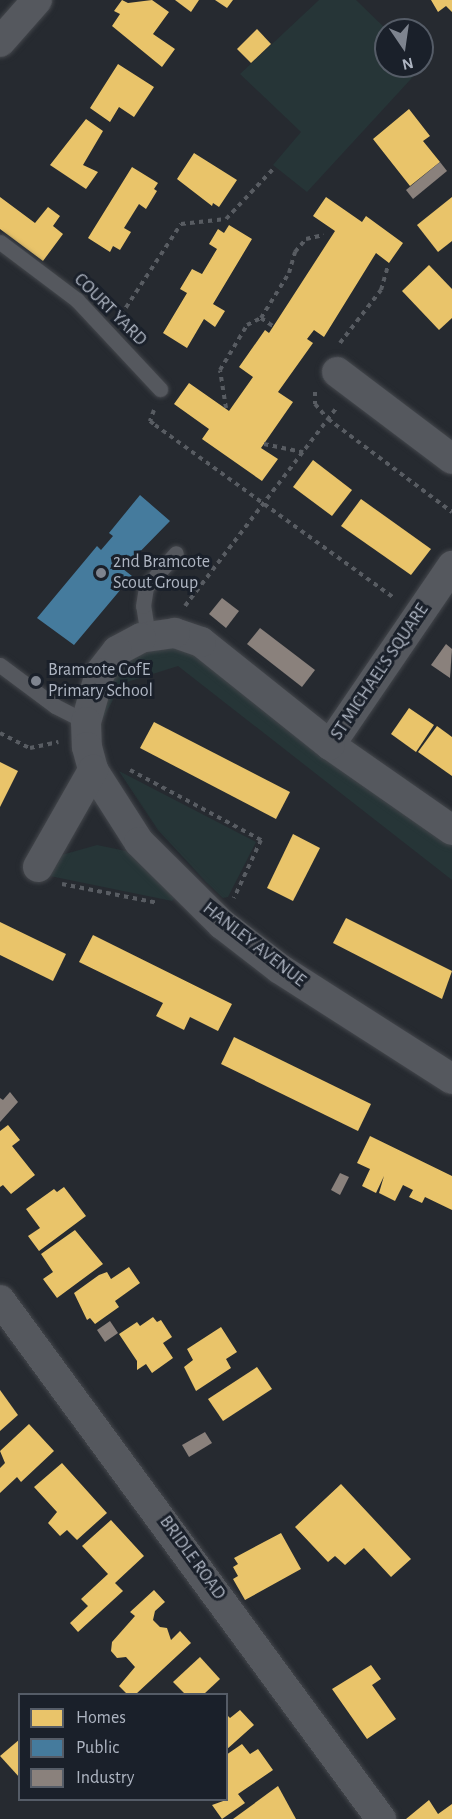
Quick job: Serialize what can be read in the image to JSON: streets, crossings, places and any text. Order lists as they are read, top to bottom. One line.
{"streets":{"street":["ST MICHAEL'S SQUARE","HANLEY AVENUE","BRIDLE ROAD"],"lane":["COURT YARD"]},"places":["2nd Bramcote Scout Group","Bramcote CofE Primary School"],"legend":["Homes","Public","Industry"],"north":"bottom"}
